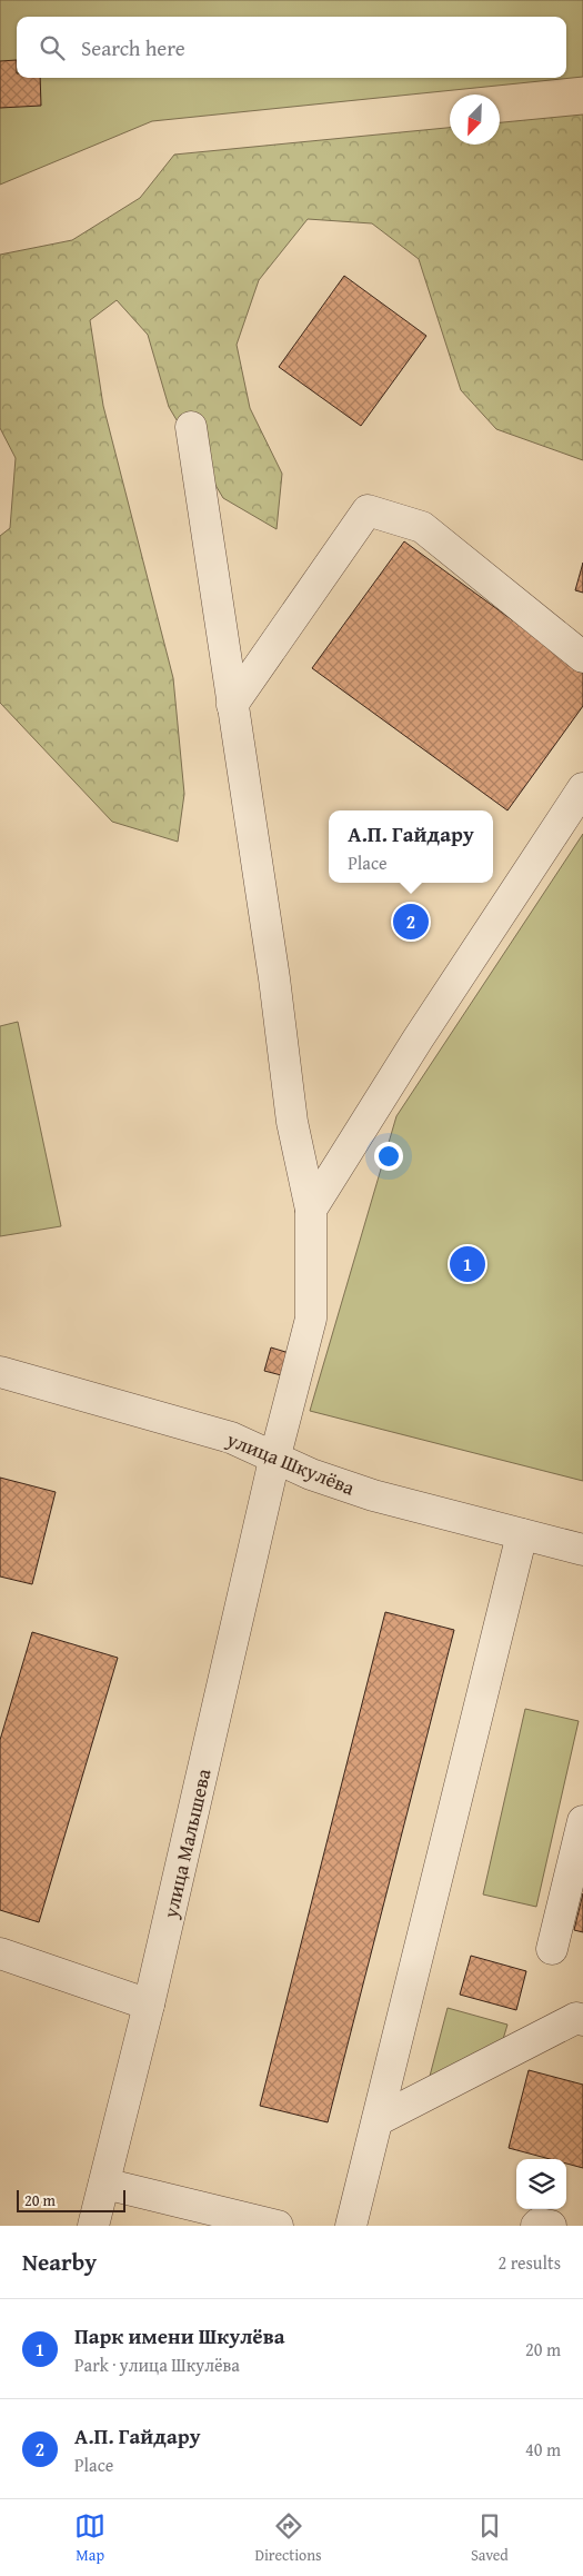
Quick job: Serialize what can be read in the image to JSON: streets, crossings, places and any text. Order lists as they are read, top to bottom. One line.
{"streets":{"street":["улица Шкулёва","улица Малышева"]},"crossings":[["улица Шкулёва","улица Малышева"]],"scale_bar":"20 m","north":"bottom left","page":{"search":"Search here","popup":["А.П. Гайдару","Place"],"pins":["2","1"],"scale":"20 m","heading":["Nearby","2 results"],"list":[{"mark":"1","name":"Парк имени Шкулёва","note":"Park · улица Шкулёва","value":"20 m"},{"mark":"2","name":"А.П. Гайдару","note":"Place","value":"40 m"}],"nav":["Map","Directions","Saved"]}}
